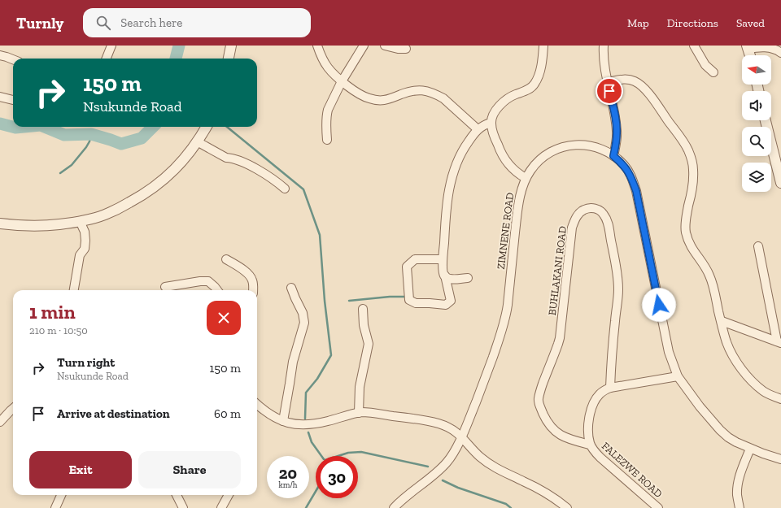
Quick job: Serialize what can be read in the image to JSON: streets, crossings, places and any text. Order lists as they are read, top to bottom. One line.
{"streets":{"street":["ZIMNENE ROAD","BUHLAKANI ROAD","FALEZWE ROAD"]},"crossings":[["ZIMNENE ROAD","FALEZWE ROAD"],["BUHLAKANI ROAD","FALEZWE ROAD"]],"north":"left","page":{"header":"Turnly","search":"Search here","nav":["Map","Directions","Saved"],"turn":["150 m","Nsukunde Road"],"heading":["1 min","210 m · 10:50"],"list":[{"name":"Turn right","note":"Nsukunde Road","value":"150 m"},{"name":"Arrive at destination","value":"60 m"}],"buttons":["Exit","Share"],"speed":"20 km/h","limit":"30"}}
